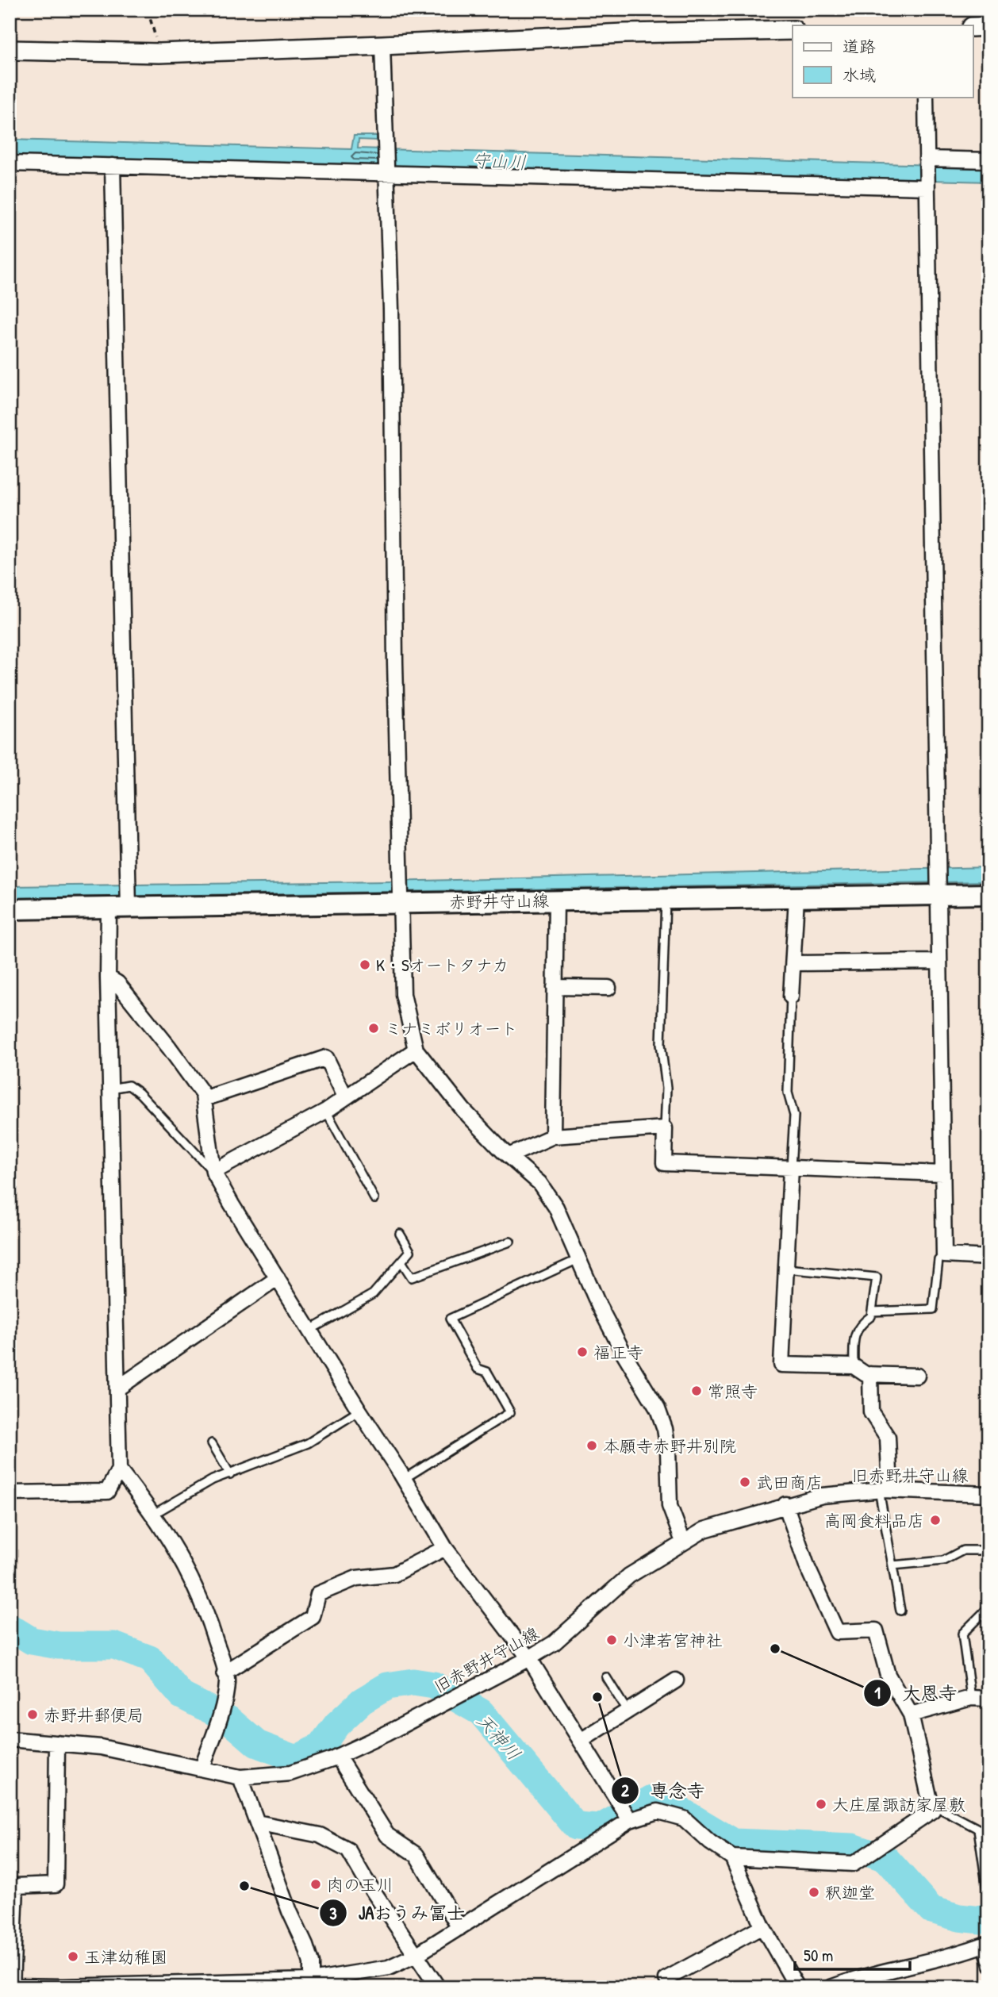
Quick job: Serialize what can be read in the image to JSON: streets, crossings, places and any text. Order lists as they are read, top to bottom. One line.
{"streets":{"main road":["赤野井守山線"],"street":["旧赤野井守山線"]},"water":["守山川","天神川"],"places":["K・Sオートタナカ","ミナミボリオート","福正寺","常照寺","本願寺赤野井別院","武田商店","高岡食料品店","小津若宮神社","大恩寺","専念寺","赤野井郵便局","大庄屋諏訪家屋敷","肉の玉川","JAおうみ冨士","釈迦堂","玉津幼稚園"],"legend":["道路","水域"],"scale_bar":"50 m"}
